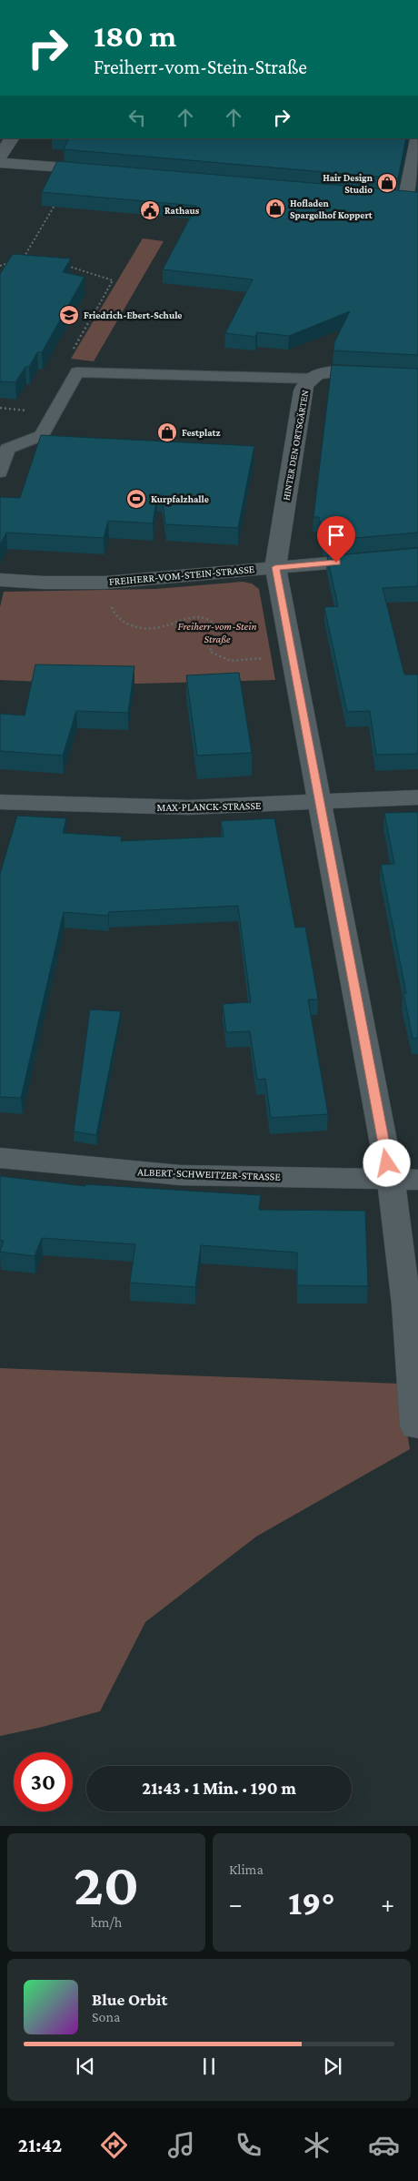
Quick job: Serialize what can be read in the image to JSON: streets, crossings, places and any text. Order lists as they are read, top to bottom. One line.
{"streets":{"street":["HINTER DEN ORTSGÄRTEN","FREIHERR-VOM-STEIN-STRASSE","MAX-PLANCK-STRASSE","ALBERT-SCHWEITZER-STRASSE"]},"crossings":[["HINTER DEN ORTSGÄRTEN","FREIHERR-VOM-STEIN-STRASSE"],["HINTER DEN ORTSGÄRTEN","MAX-PLANCK-STRASSE"],["HINTER DEN ORTSGÄRTEN","ALBERT-SCHWEITZER-STRASSE"]],"parks":["Freiherr-vom-Stein Straße"],"places":{"shop":["Hair Design Studio","Hofladen Spargelhof Koppert","Festplatz"],"public building":["Rathaus"],"school or university":["Friedrich-Ebert-Schule"],"sports":["Kurpfalzhalle"]},"page":{"turn":["180 m","Freiherr-vom-Stein-Straße"],"limit":"30","trip":"21:43 · 1 Min. · 190 m","tile":[["20","km/h"],"Klima"],"heat":["−","19°","+"],"song":["Blue Orbit","Sona"],"tabs":"21:42"}}
